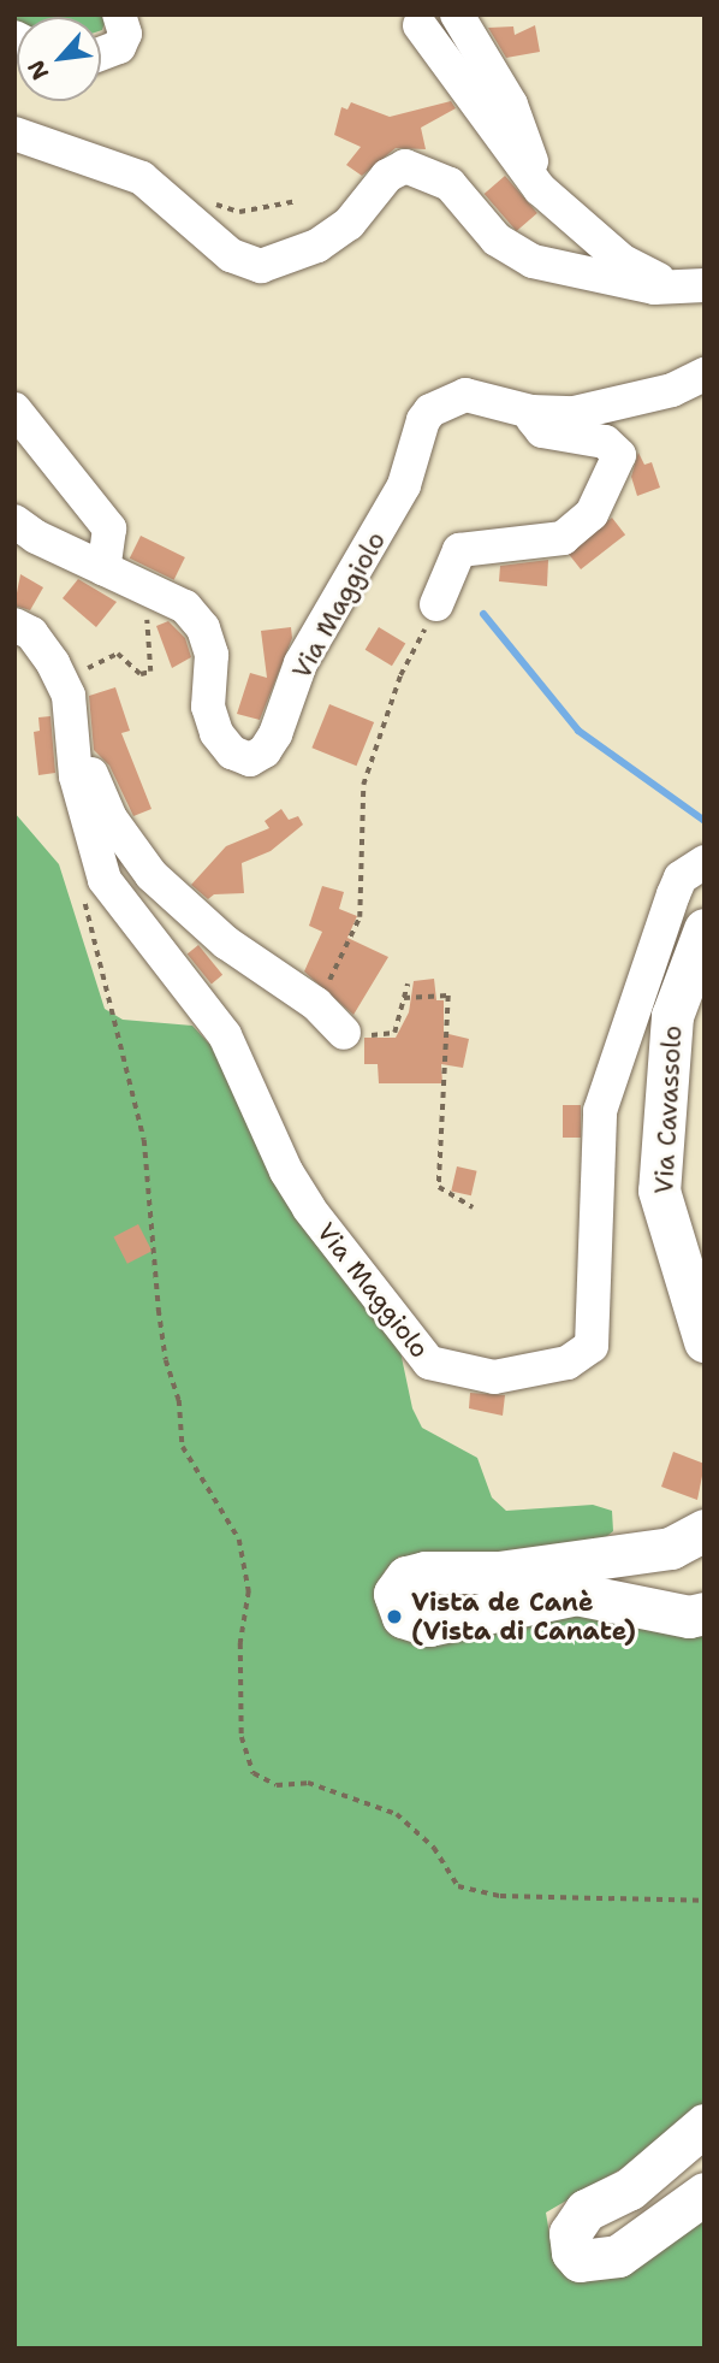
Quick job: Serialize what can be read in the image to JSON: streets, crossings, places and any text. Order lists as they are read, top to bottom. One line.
{"streets":{"main road":["Via Cavassolo"],"street":["Via Maggiolo"]},"places":["Vista de Canè (Vista di Canate)"],"north":"bottom left"}
